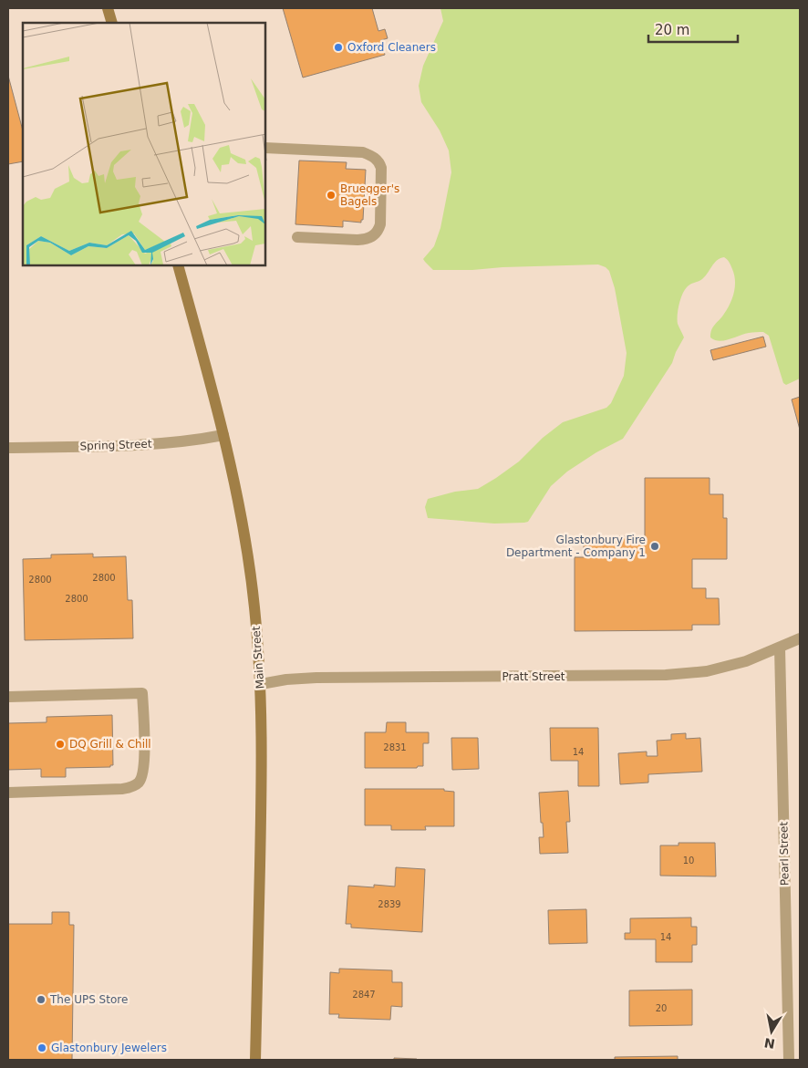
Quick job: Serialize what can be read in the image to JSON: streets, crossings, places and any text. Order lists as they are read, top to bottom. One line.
{"streets":{"main road":["Main Street"],"street":["Spring Street","Pratt Street","Pearl Street"]},"crossings":[["Spring Street","Main Street"],["Main Street","Pratt Street"],["Pratt Street","Pearl Street"]],"places":["Oxford Cleaners","Bruegger's Bagels","Glastonbury Fire Department - Company 1","DQ Grill & Chill","The UPS Store","Glastonbury Jewelers"],"house_numbers":["2800","2800","2800","2831","14","10","2839","14","2847","20"],"scale_bar":"20 m","north":"bottom"}
